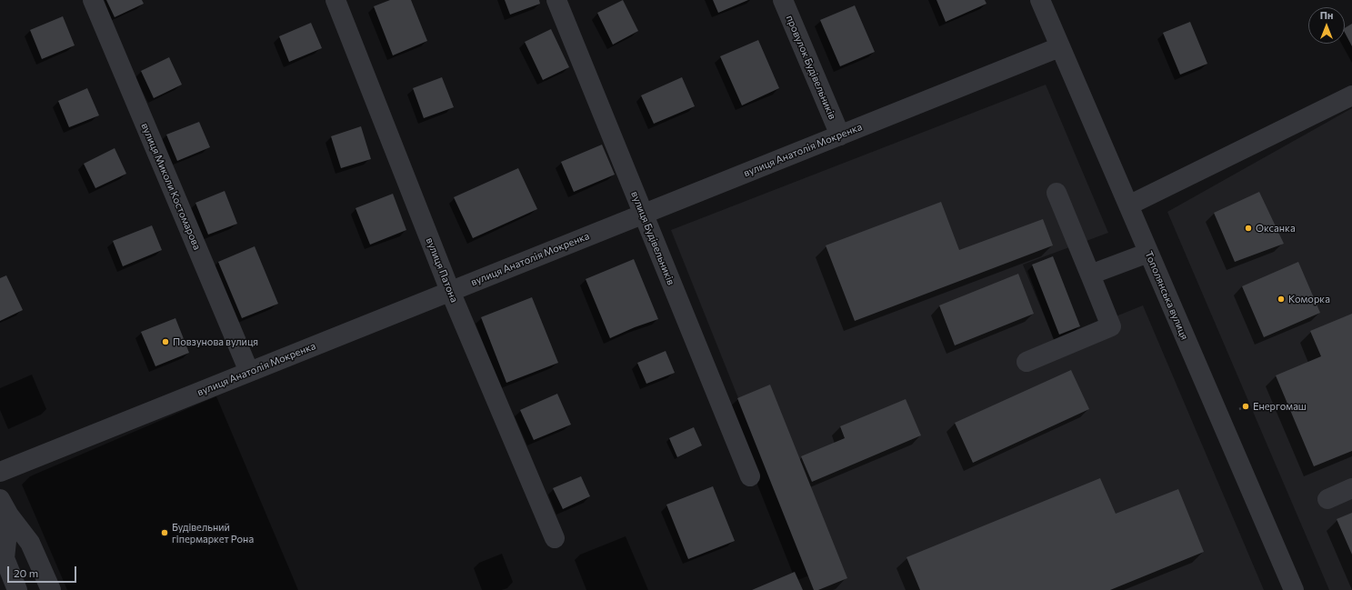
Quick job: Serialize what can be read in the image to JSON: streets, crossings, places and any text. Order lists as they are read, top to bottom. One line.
{"streets":{"street":["провулок Будівельників","вулиця Анатолія Мокренка","вулиця Миколи Костомарова","вулиця Будівельників","вулиця Патона","Тополянська вулиця"]},"crossings":[["провулок Будівельників","вулиця Анатолія Мокренка"],["вулиця Анатолія Мокренка","вулиця Миколи Костомарова"],["вулиця Анатолія Мокренка","вулиця Будівельників"],["вулиця Анатолія Мокренка","вулиця Патона"],["вулиця Анатолія Мокренка","Тополянська вулиця"]],"places":["Оксанка","Коморка","Повзунова вулиця","Енергомаш","Будівельний гіпермаркет Рона"],"scale_bar":"20 m","north":"top"}
